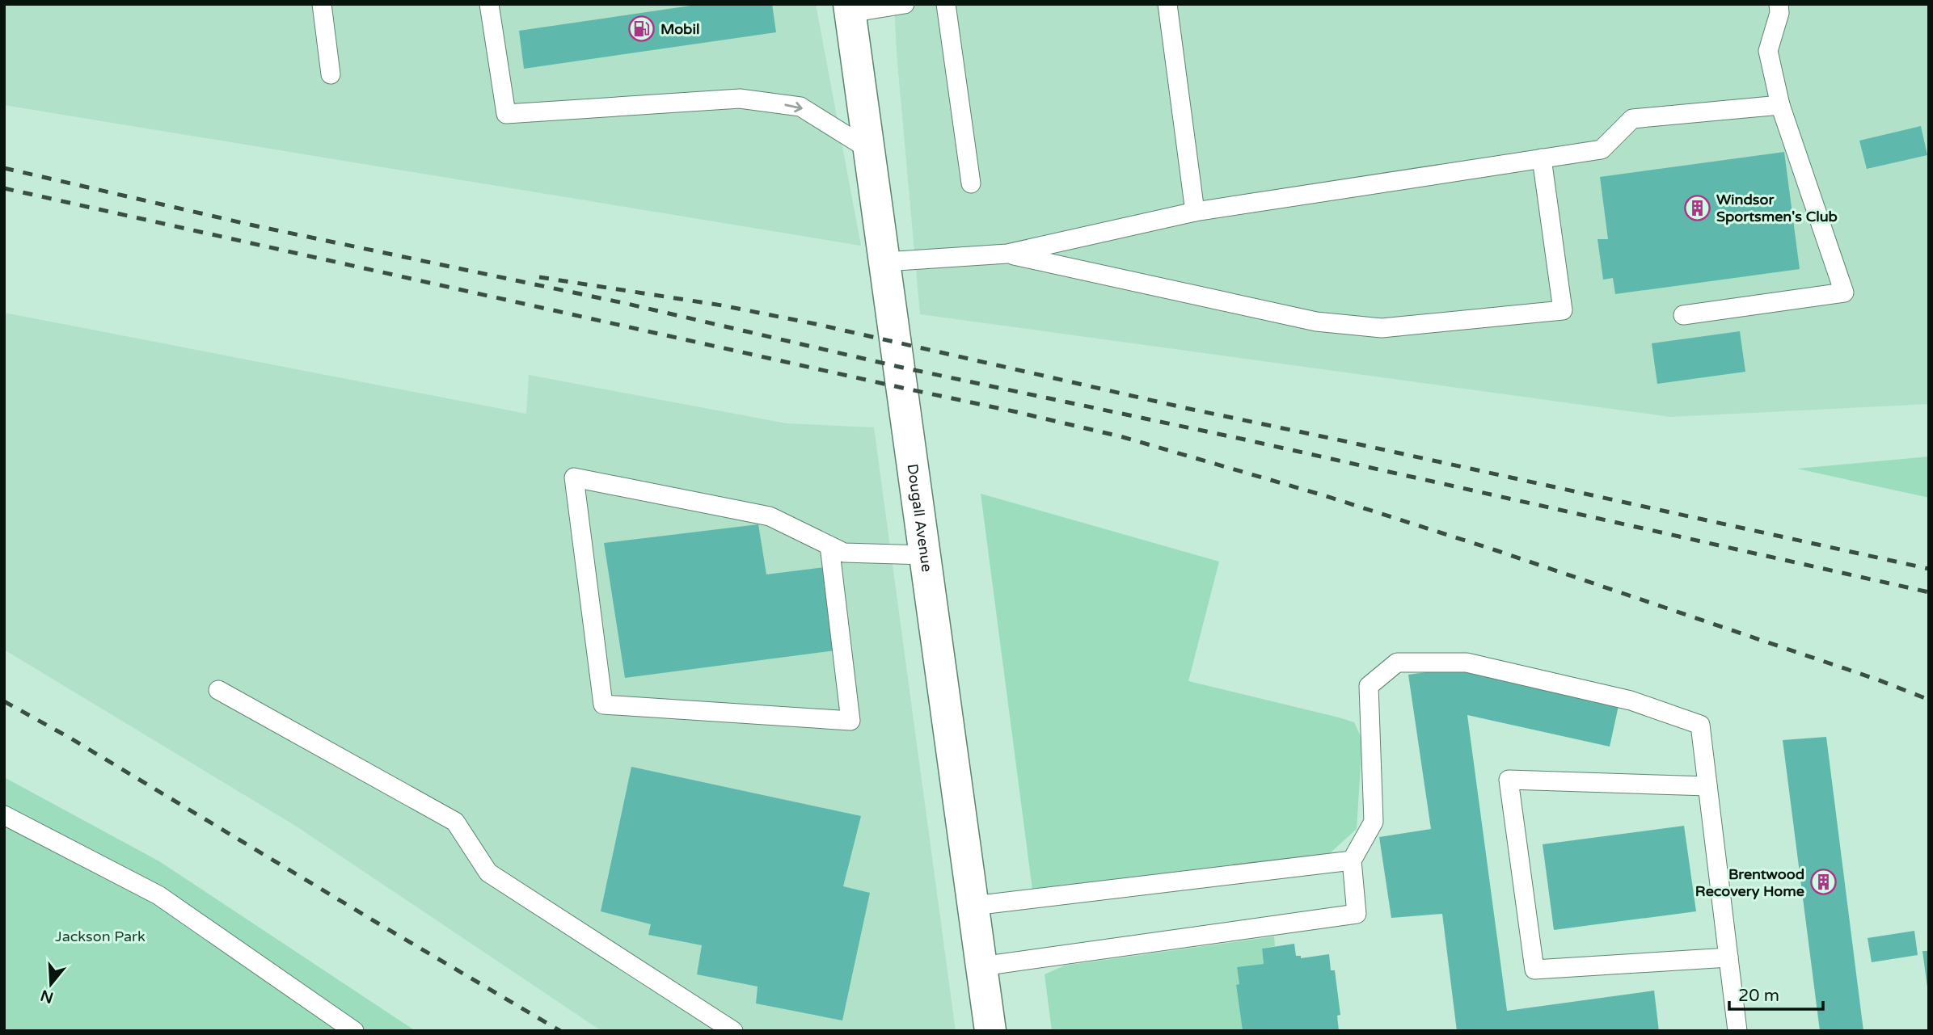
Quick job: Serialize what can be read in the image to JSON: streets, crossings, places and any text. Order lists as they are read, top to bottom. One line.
{"streets":{"street":["Dougall Avenue"]},"parks":["Jackson Park"],"places":{"fuel station":["Mobil"],"building":["Windsor Sportsmen's Club","Brentwood Recovery Home"]},"scale_bar":"20 m","north":"bottom"}
